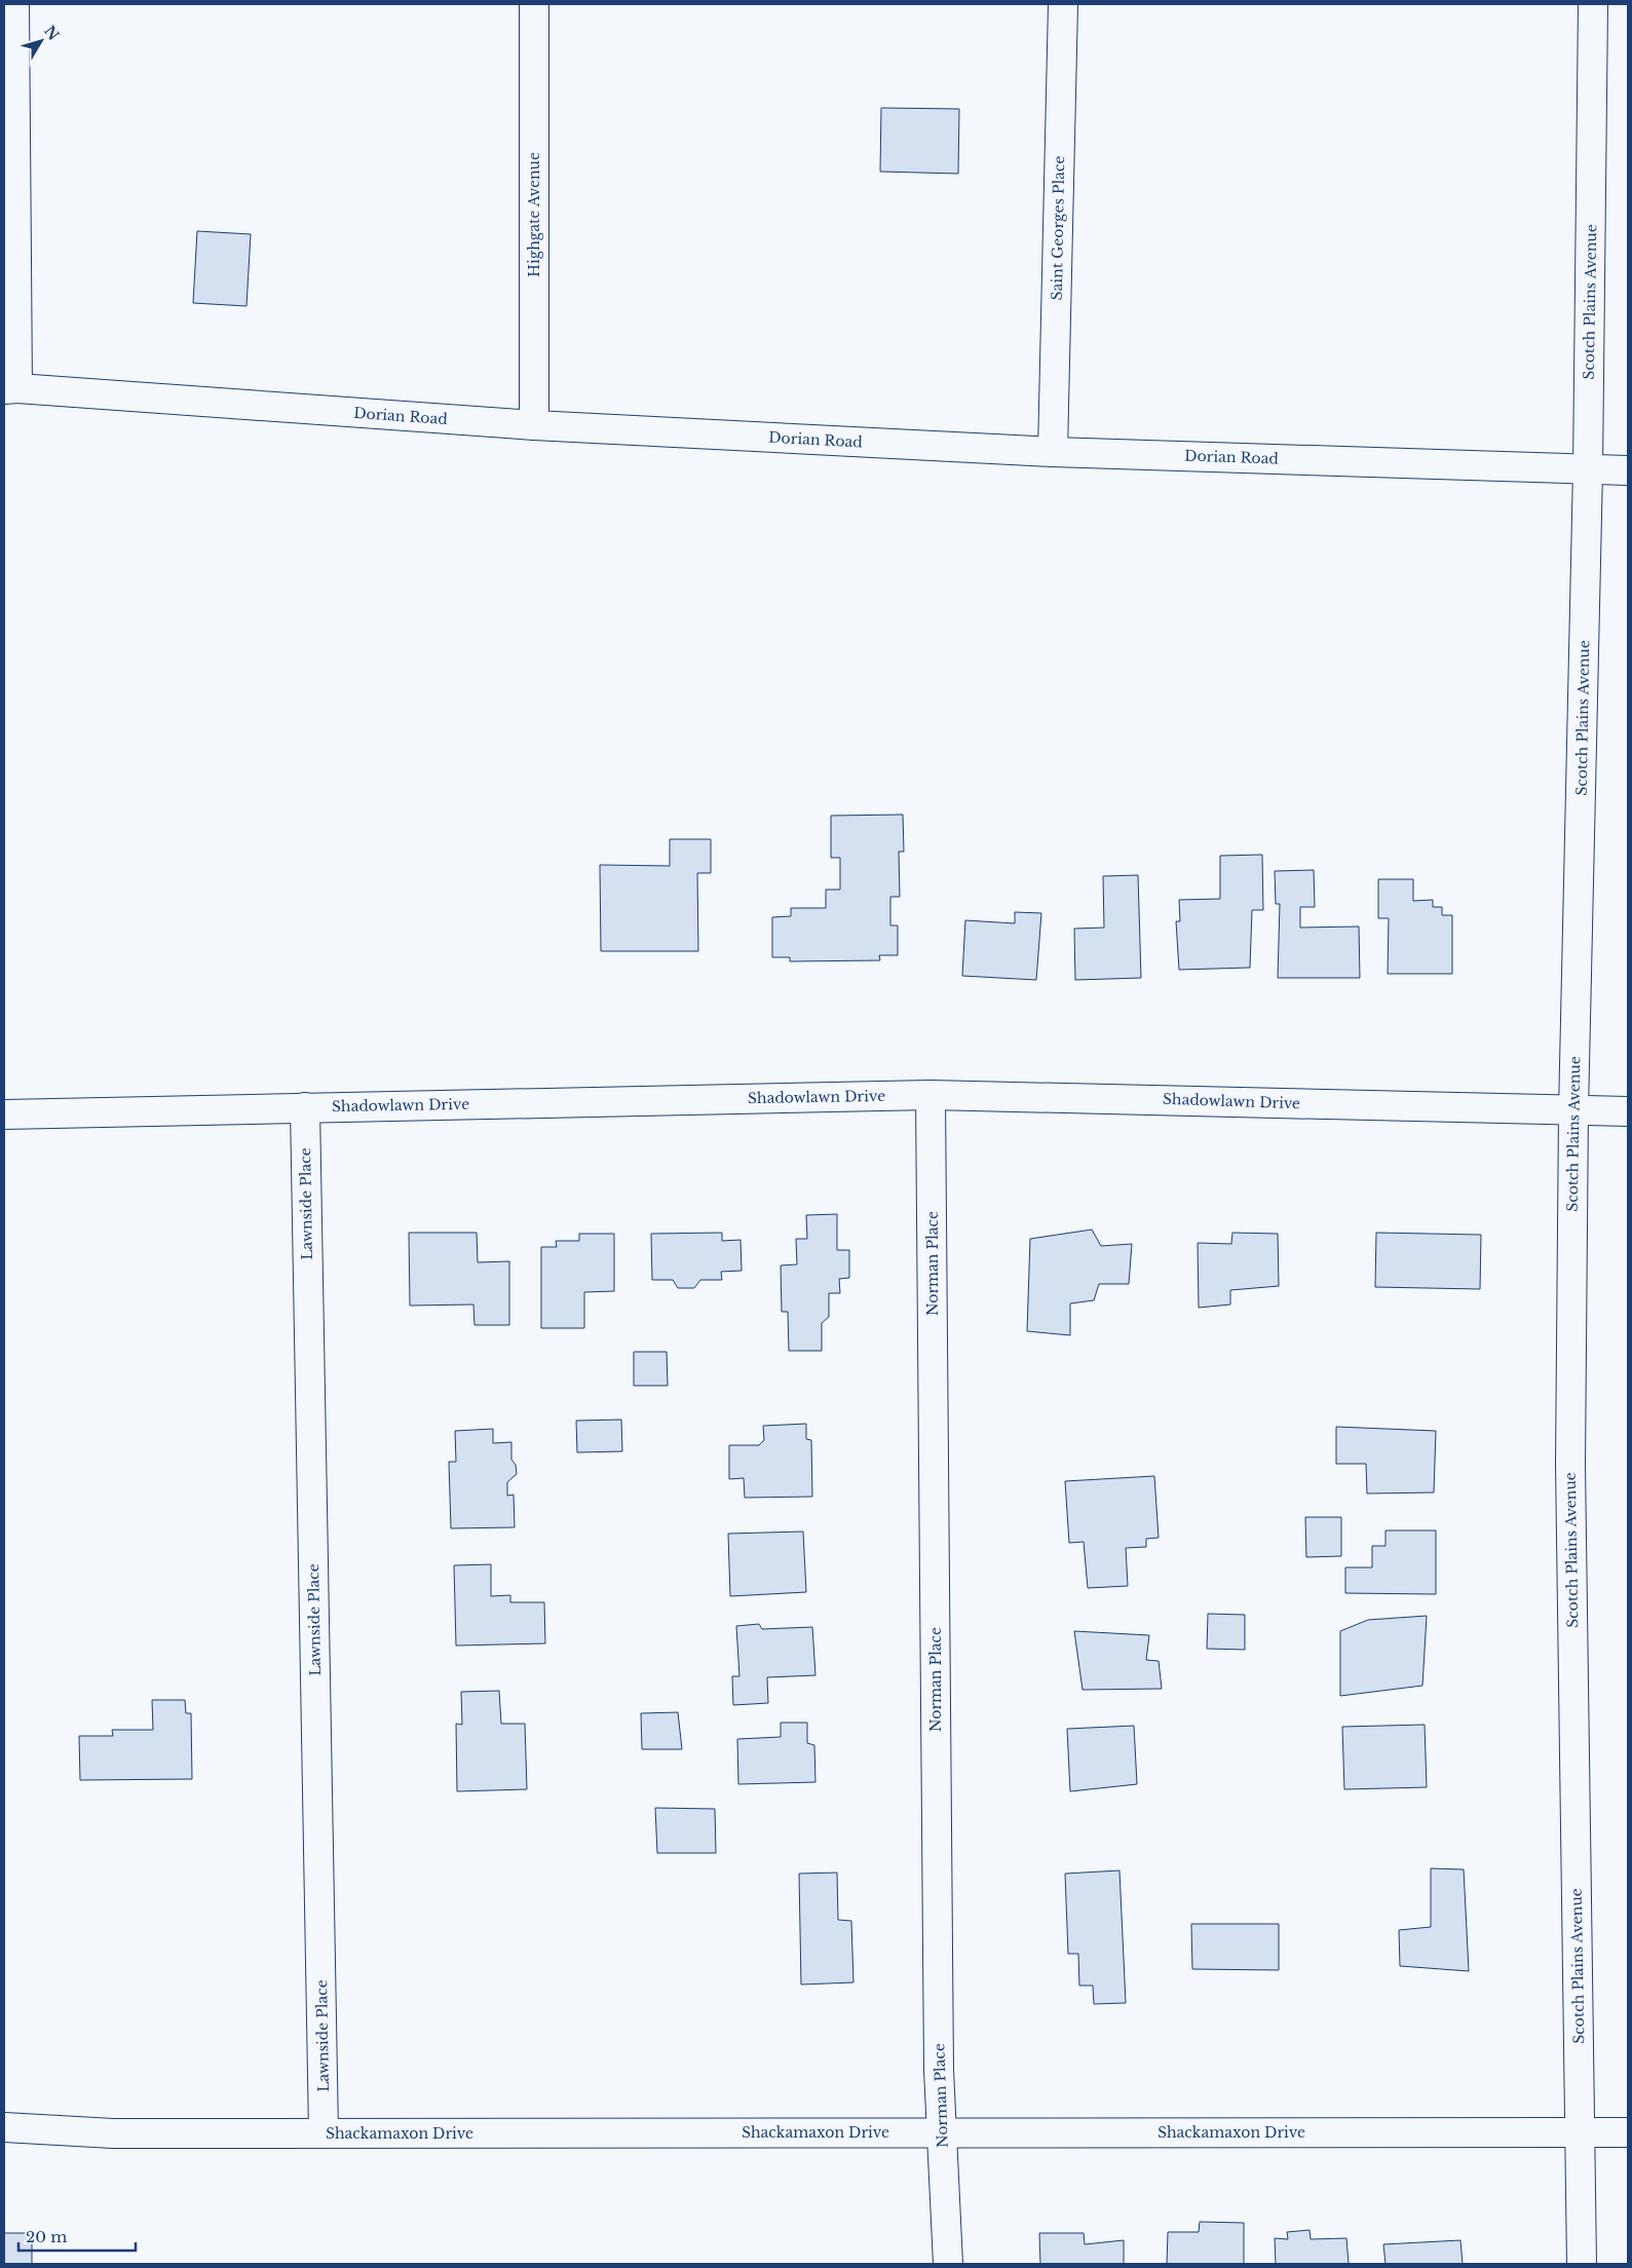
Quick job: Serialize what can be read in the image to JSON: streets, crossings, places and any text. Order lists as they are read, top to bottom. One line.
{"streets":{"street":["Highgate Avenue","Saint Georges Place","Scotch Plains Avenue","Dorian Road","Shadowlawn Drive","Lawnside Place","Norman Place","Shackamaxon Drive"]},"crossings":[["Highgate Avenue","Dorian Road"],["Saint Georges Place","Dorian Road"],["Scotch Plains Avenue","Dorian Road"],["Scotch Plains Avenue","Shadowlawn Drive"],["Scotch Plains Avenue","Shackamaxon Drive"],["Shadowlawn Drive","Lawnside Place"],["Shadowlawn Drive","Norman Place"],["Lawnside Place","Shackamaxon Drive"],["Norman Place","Shackamaxon Drive"]],"scale_bar":"20 m","north":"top right"}
